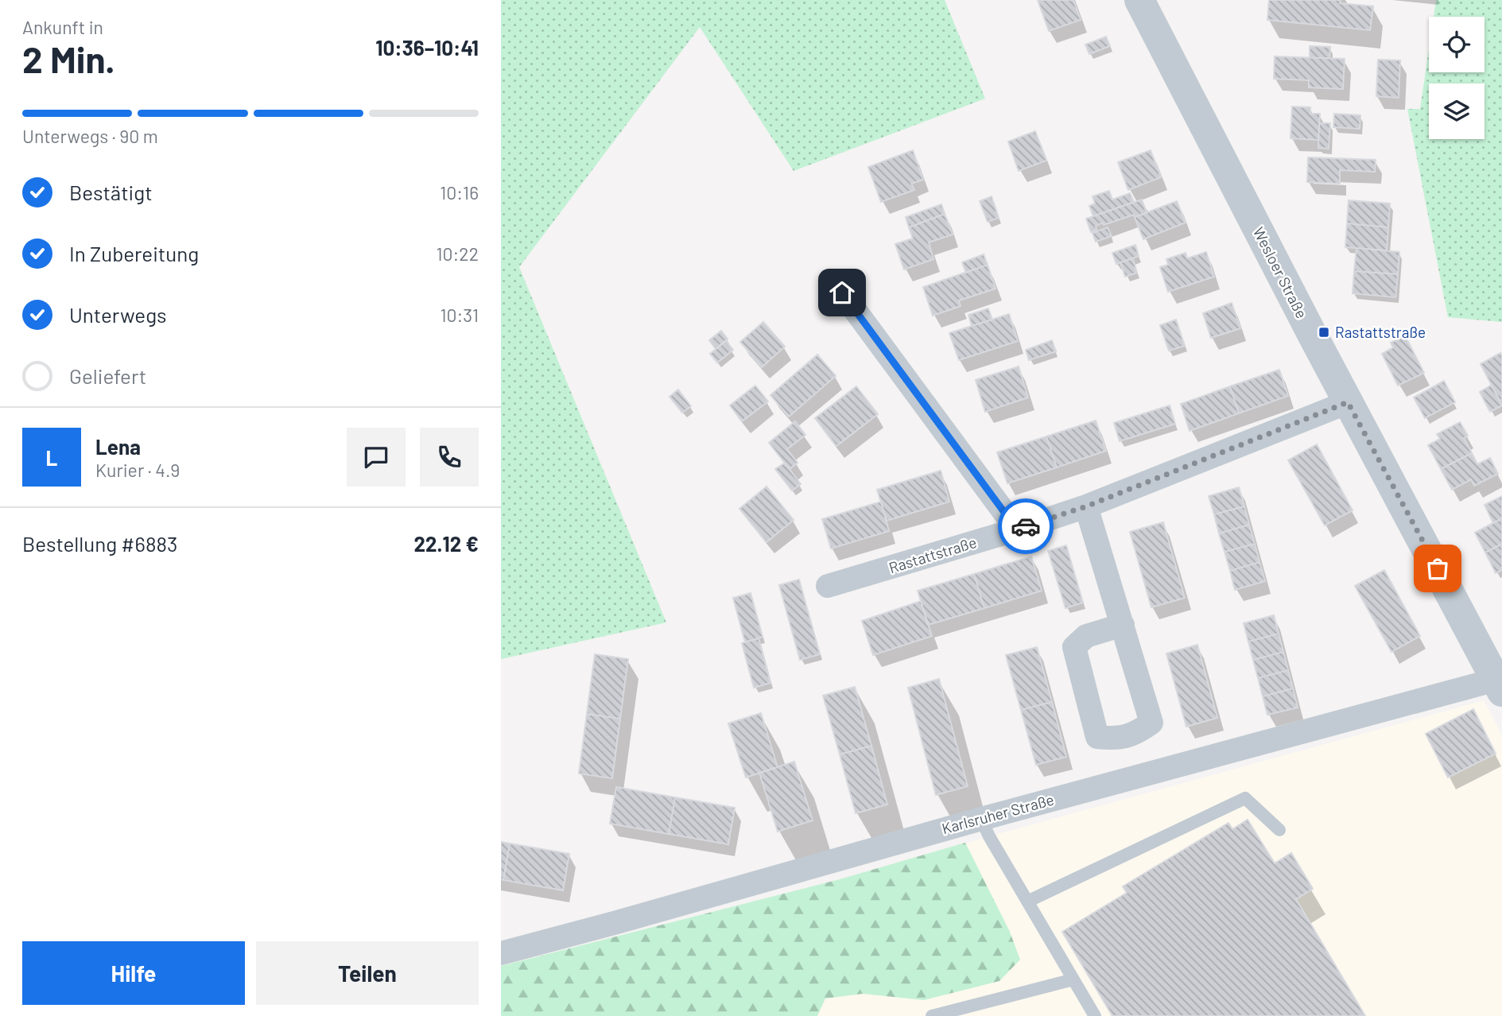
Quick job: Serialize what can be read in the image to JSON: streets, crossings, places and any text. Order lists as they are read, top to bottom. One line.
{"streets":{"street":["Wesloer Straße","Rastattstraße","Karlsruher Straße"]},"crossings":[["Wesloer Straße","Rastattstraße"],["Wesloer Straße","Karlsruher Straße"]],"places":{"transit":["Rastattstraße"]},"page":{"heading":["2 Min.","Ankunft in","10:36–10:41"],"panel":["Lena","Kurier · 4.9","Bestellung #6883","22.12 €"],"bar":"Unterwegs · 90 m","list":[["Bestätigt","10:16"],["In Zubereitung","10:22"],["Unterwegs","10:31"],"Geliefert"],"round":"L","buttons":["Hilfe","Teilen"]}}
